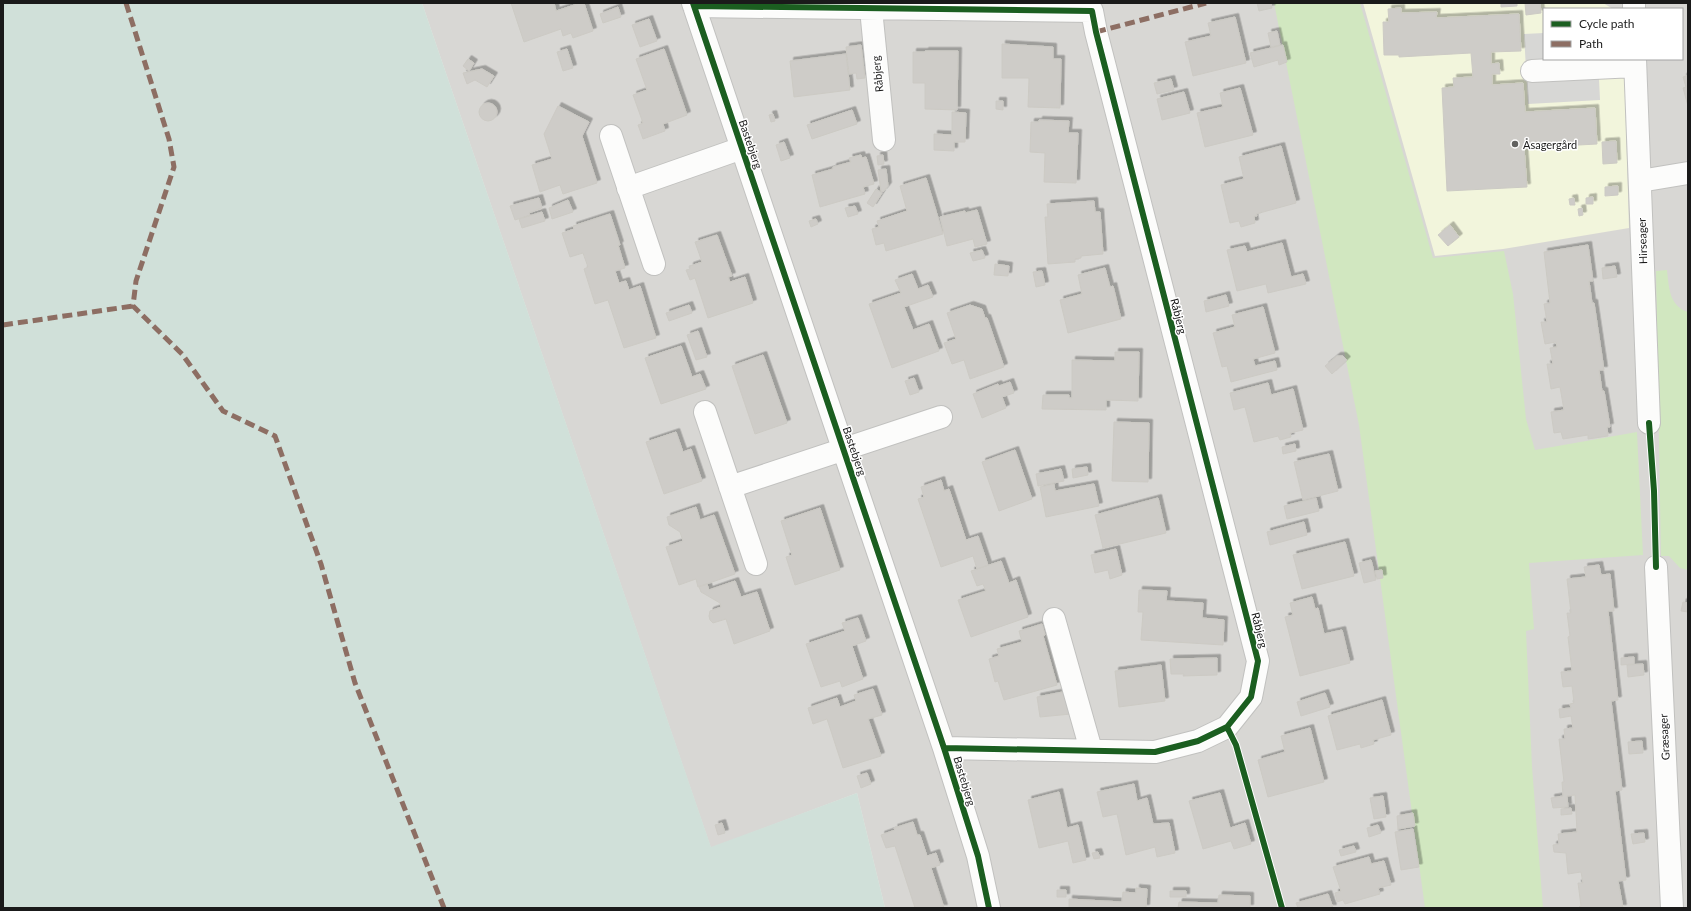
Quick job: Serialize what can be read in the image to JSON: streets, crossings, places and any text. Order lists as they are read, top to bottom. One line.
{"streets":{"street":["Råbjerg","Bastebjerg","Hirseager","Græsager"]},"crossings":[["Råbjerg","Bastebjerg"]],"places":["Åsagergård"],"legend":["Cycle path","Path"]}
